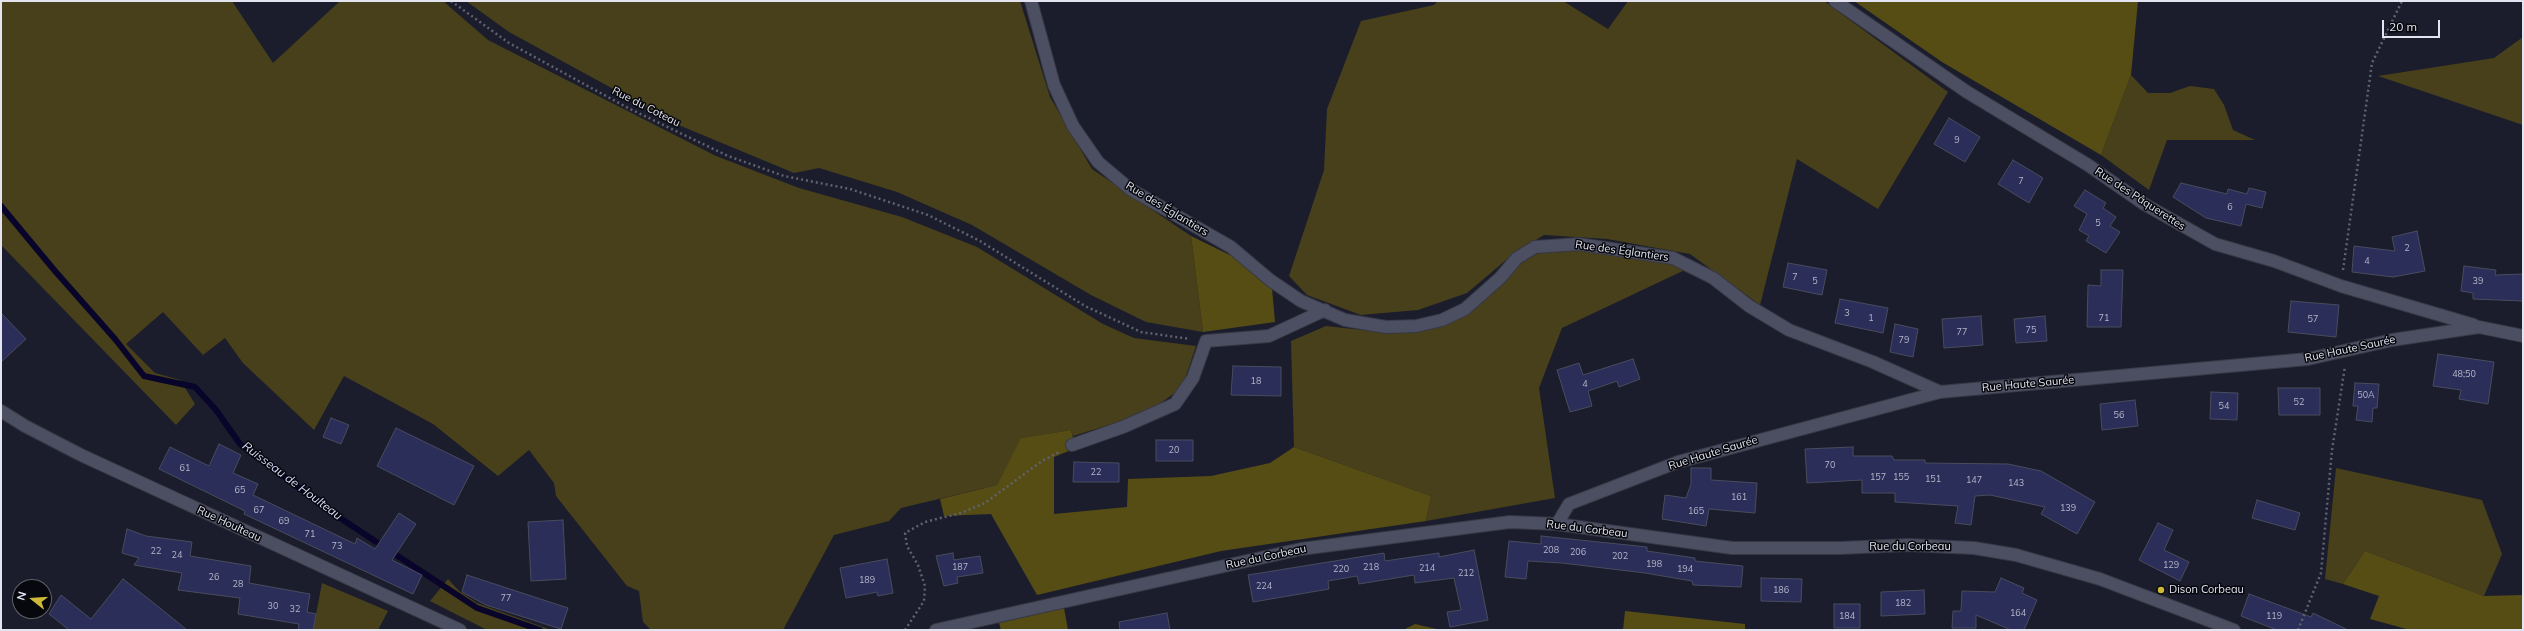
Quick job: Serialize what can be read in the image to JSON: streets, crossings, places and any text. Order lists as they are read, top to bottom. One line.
{"streets":{"street":["Rue des Pâquerettes","Rue des Églantiers","Rue Haute Saurée","Rue Houlteau","Rue du Corbeau"],"path":["Rue du Coteau"]},"crossings":[["Rue des Pâquerettes","Rue Haute Saurée"],["Rue des Églantiers","Rue Haute Saurée"],["Rue Haute Saurée","Rue du Corbeau"]],"water":["Ruisseau de Houlteau"],"places":["Dison Corbeau"],"house_numbers":["9","7","6","5","2","4","7","5","39","3","1","71","57","75","77","79","48;50","18","4","50A","52","54","56","20","70","61","22","157","155","151","147","143","65","161","139","67","165","69","71","73","208","22","206","24","202","198","129","187","218","214","220","194","212","26","189","28","224","186","77","182","30","32","164","184","119"],"scale_bar":"20 m","north":"left"}
